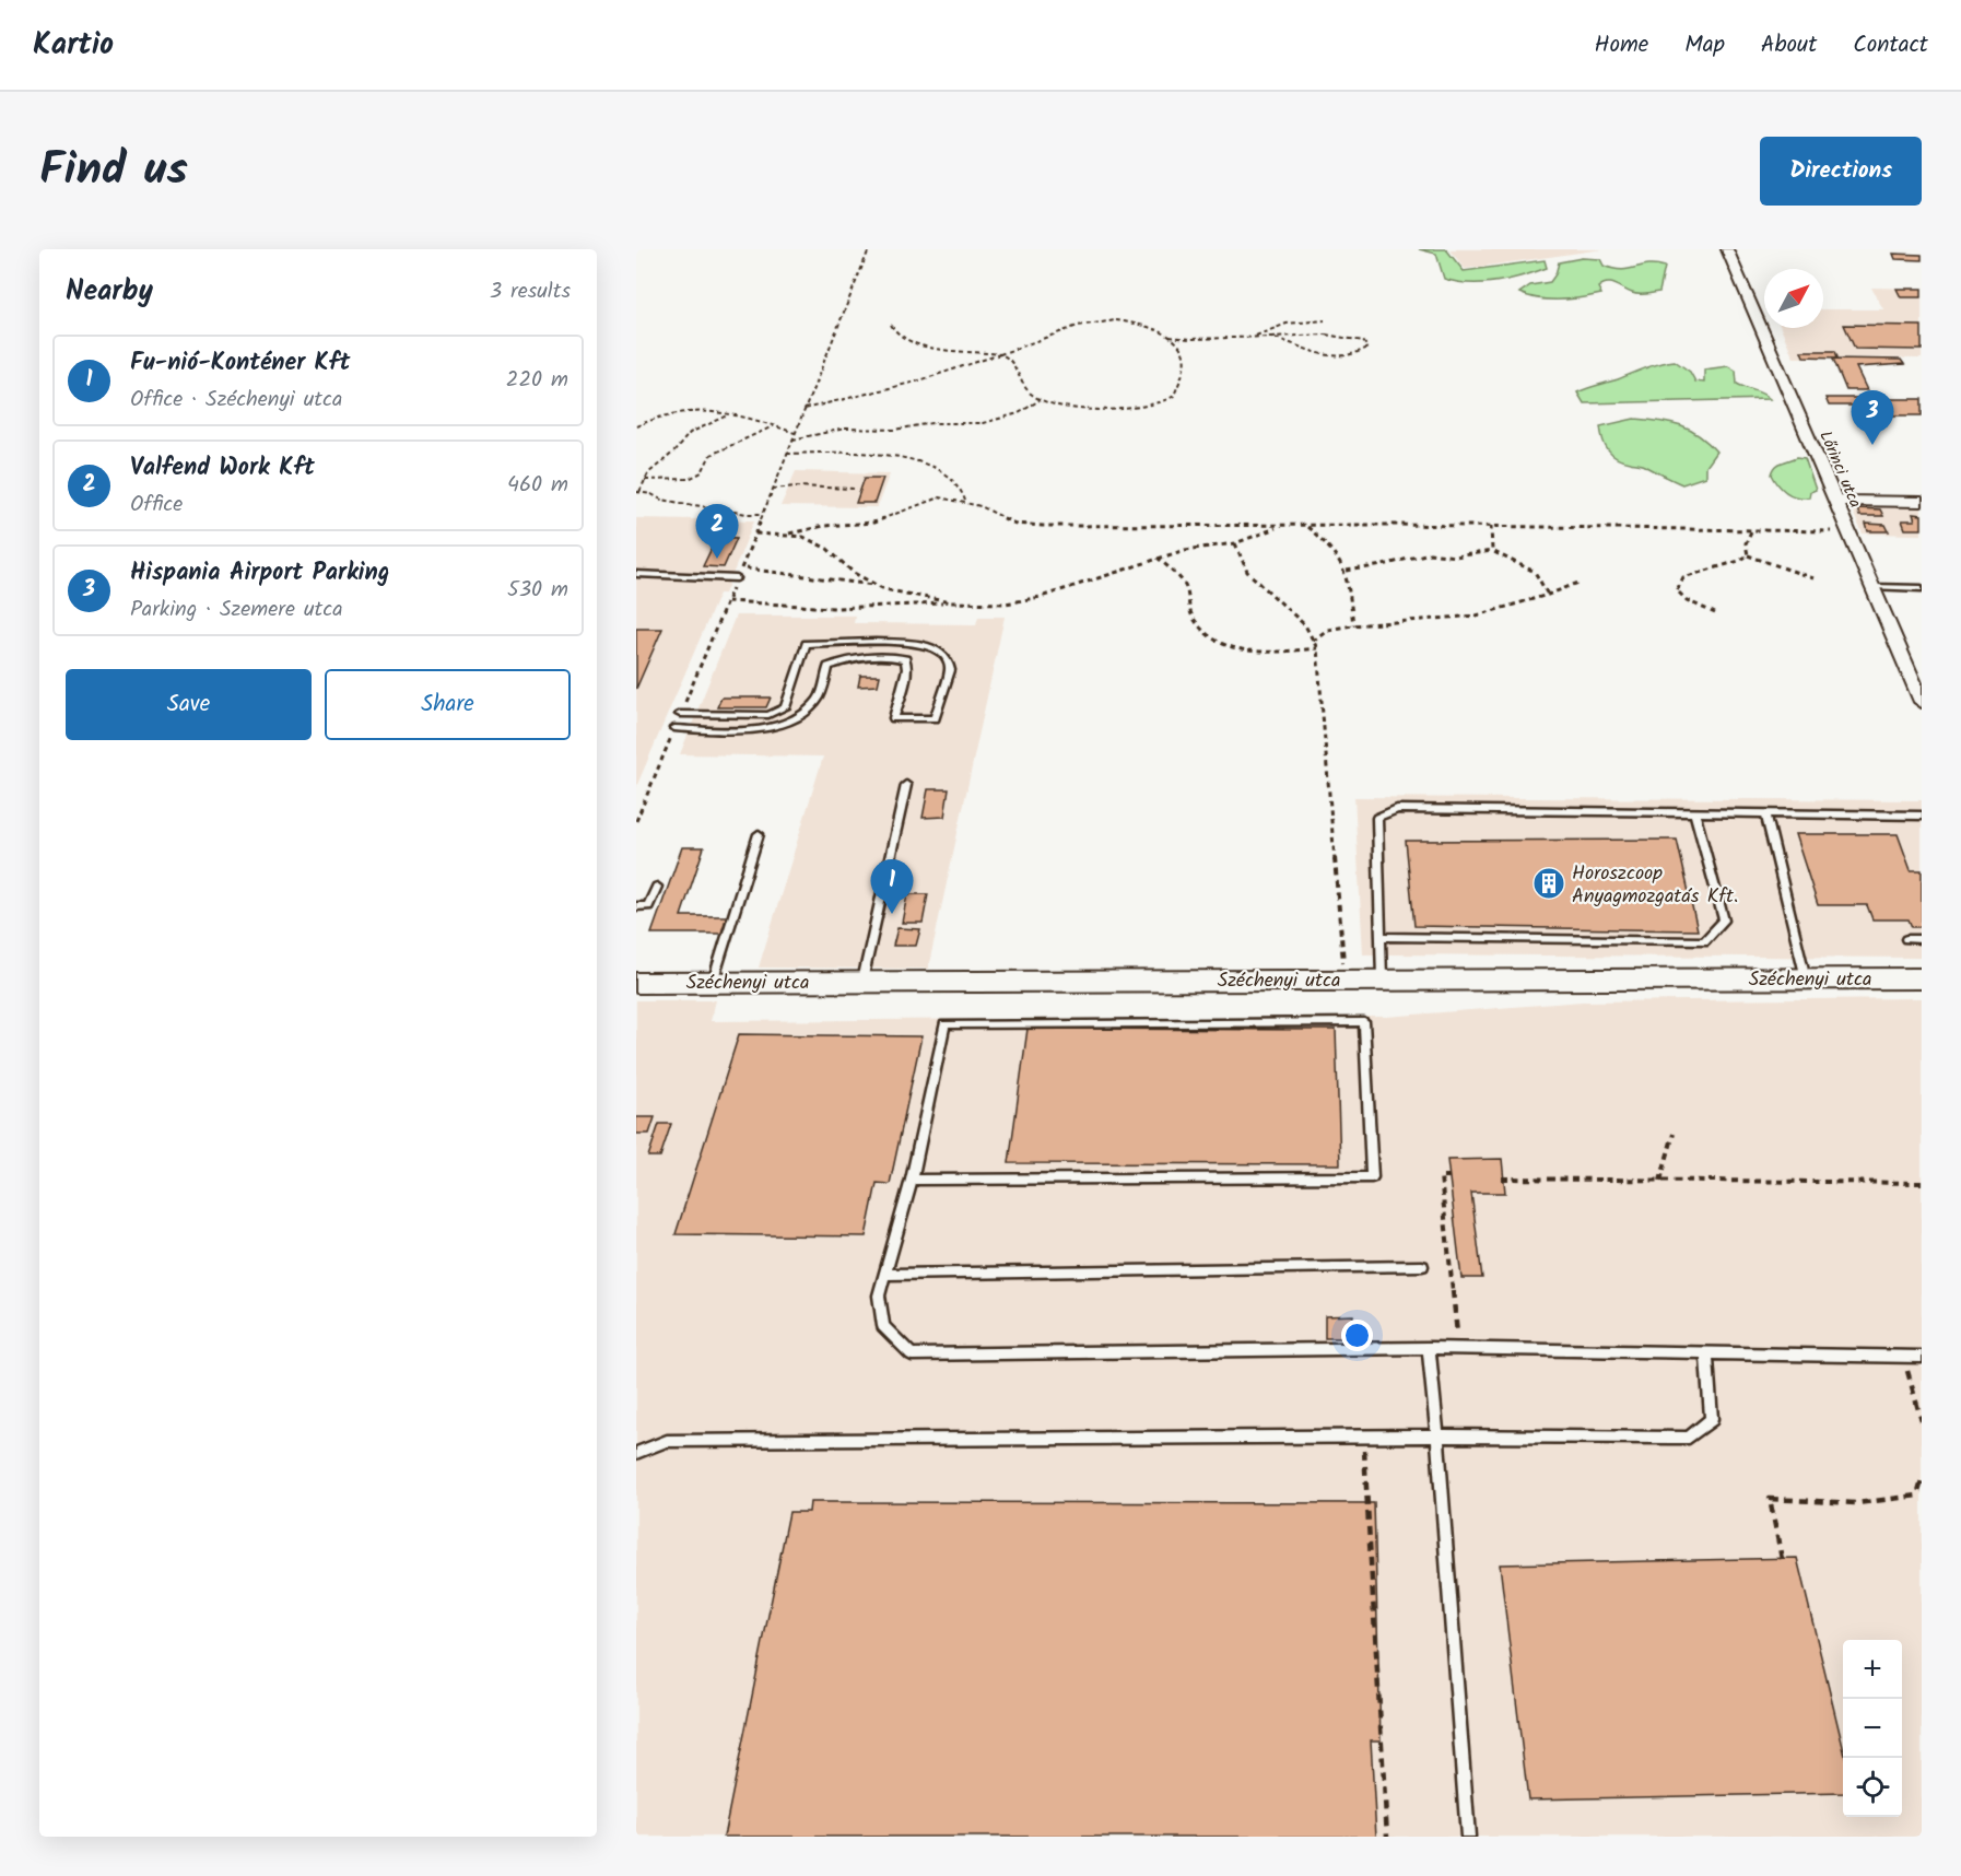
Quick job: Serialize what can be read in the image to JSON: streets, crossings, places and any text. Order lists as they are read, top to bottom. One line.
{"streets":{"street":["Lőrinci utca","Széchenyi utca"]},"places":{"building":["Horoszcoop Anyagmozgatás Kft."]},"north":"top right","page":{"header":"Kartio","nav":["Home","Map","About","Contact"],"title":"Find us","buttons":["Directions",["Save","Share"]],"heading":["Nearby","3 results"],"list":[{"mark":"1","name":"Fu-nió-Konténer Kft","note":"Office · Széchenyi utca","value":"220 m"},{"mark":"2","name":"Valfend Work Kft","note":"Office","value":"460 m"},{"mark":"3","name":"Hispania Airport Parking","note":"Parking · Szemere utca","value":"530 m"}],"pins":["3","2","1"],"map_buttons":["+","−"]}}
